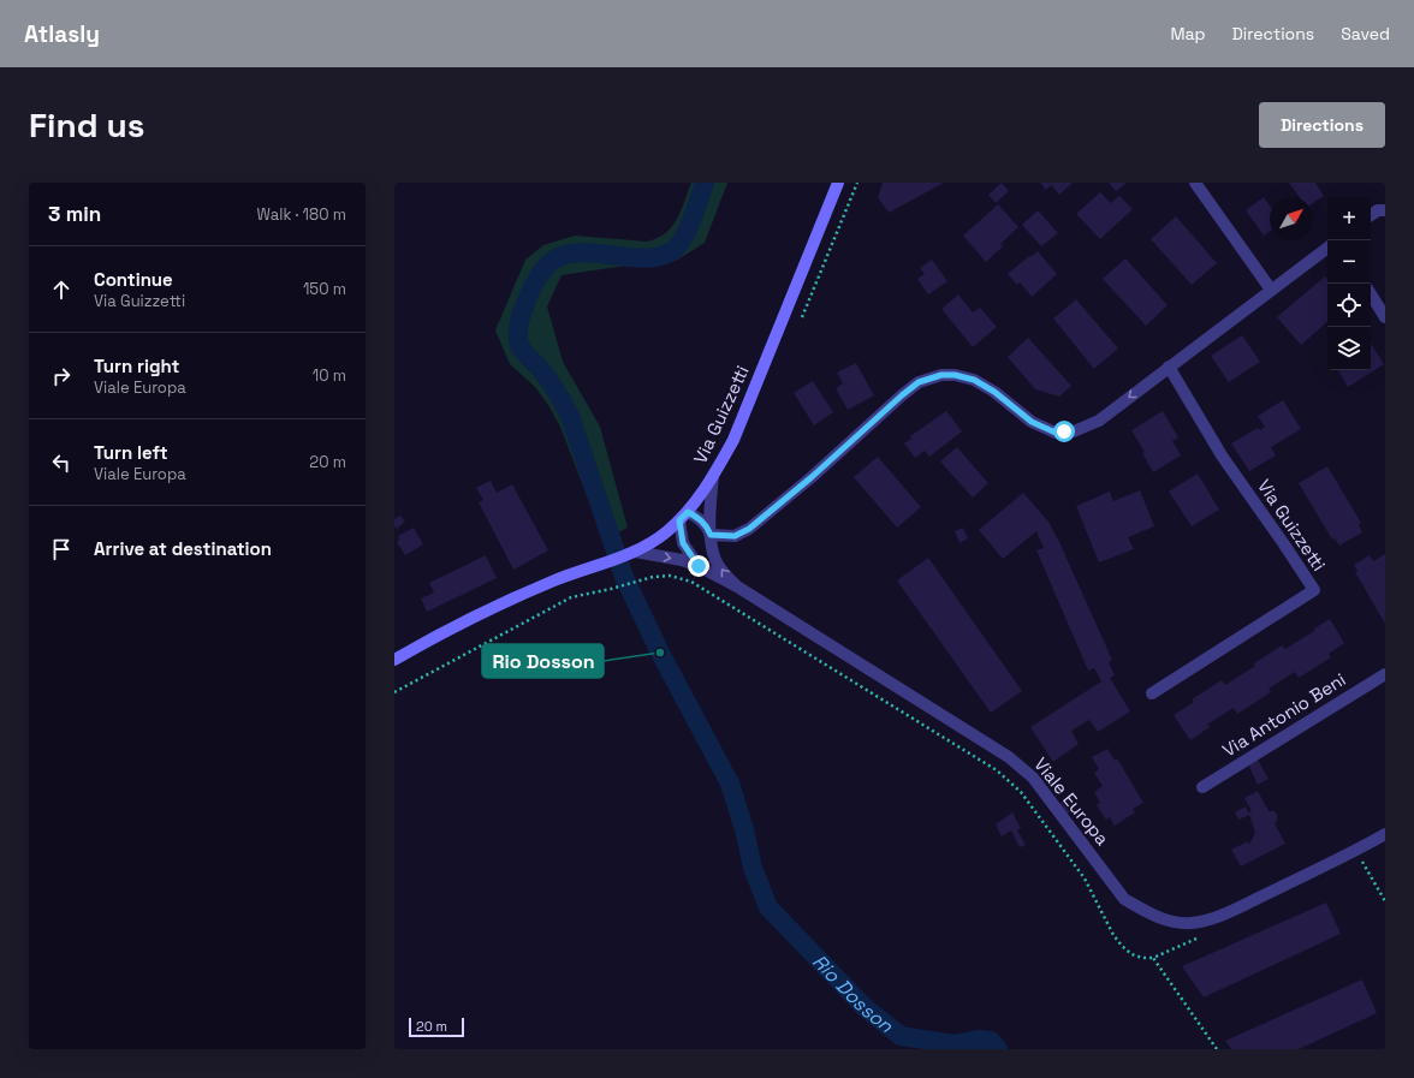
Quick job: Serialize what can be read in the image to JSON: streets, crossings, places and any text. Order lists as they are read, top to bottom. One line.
{"streets":{"street":["Via Guizzetti","Via Antonio Beni","Viale Europa"]},"crossings":[["Via Guizzetti","Viale Europa"]],"water":["Rio Dosson"],"places":["Rio Dosson"],"scale_bar":"20 m","north":"top right","page":{"header":"Atlasly","nav":["Map","Directions","Saved"],"buttons":"Directions","title":"Find us","heading":["3 min","Walk · 180 m"],"map_buttons":["+","−"],"list":[["Continue","Via Guizzetti","150 m"],["Turn right","Viale Europa","10 m"],["Turn left","Viale Europa","20 m"],"Arrive at destination"],"scale":"20 m"}}
